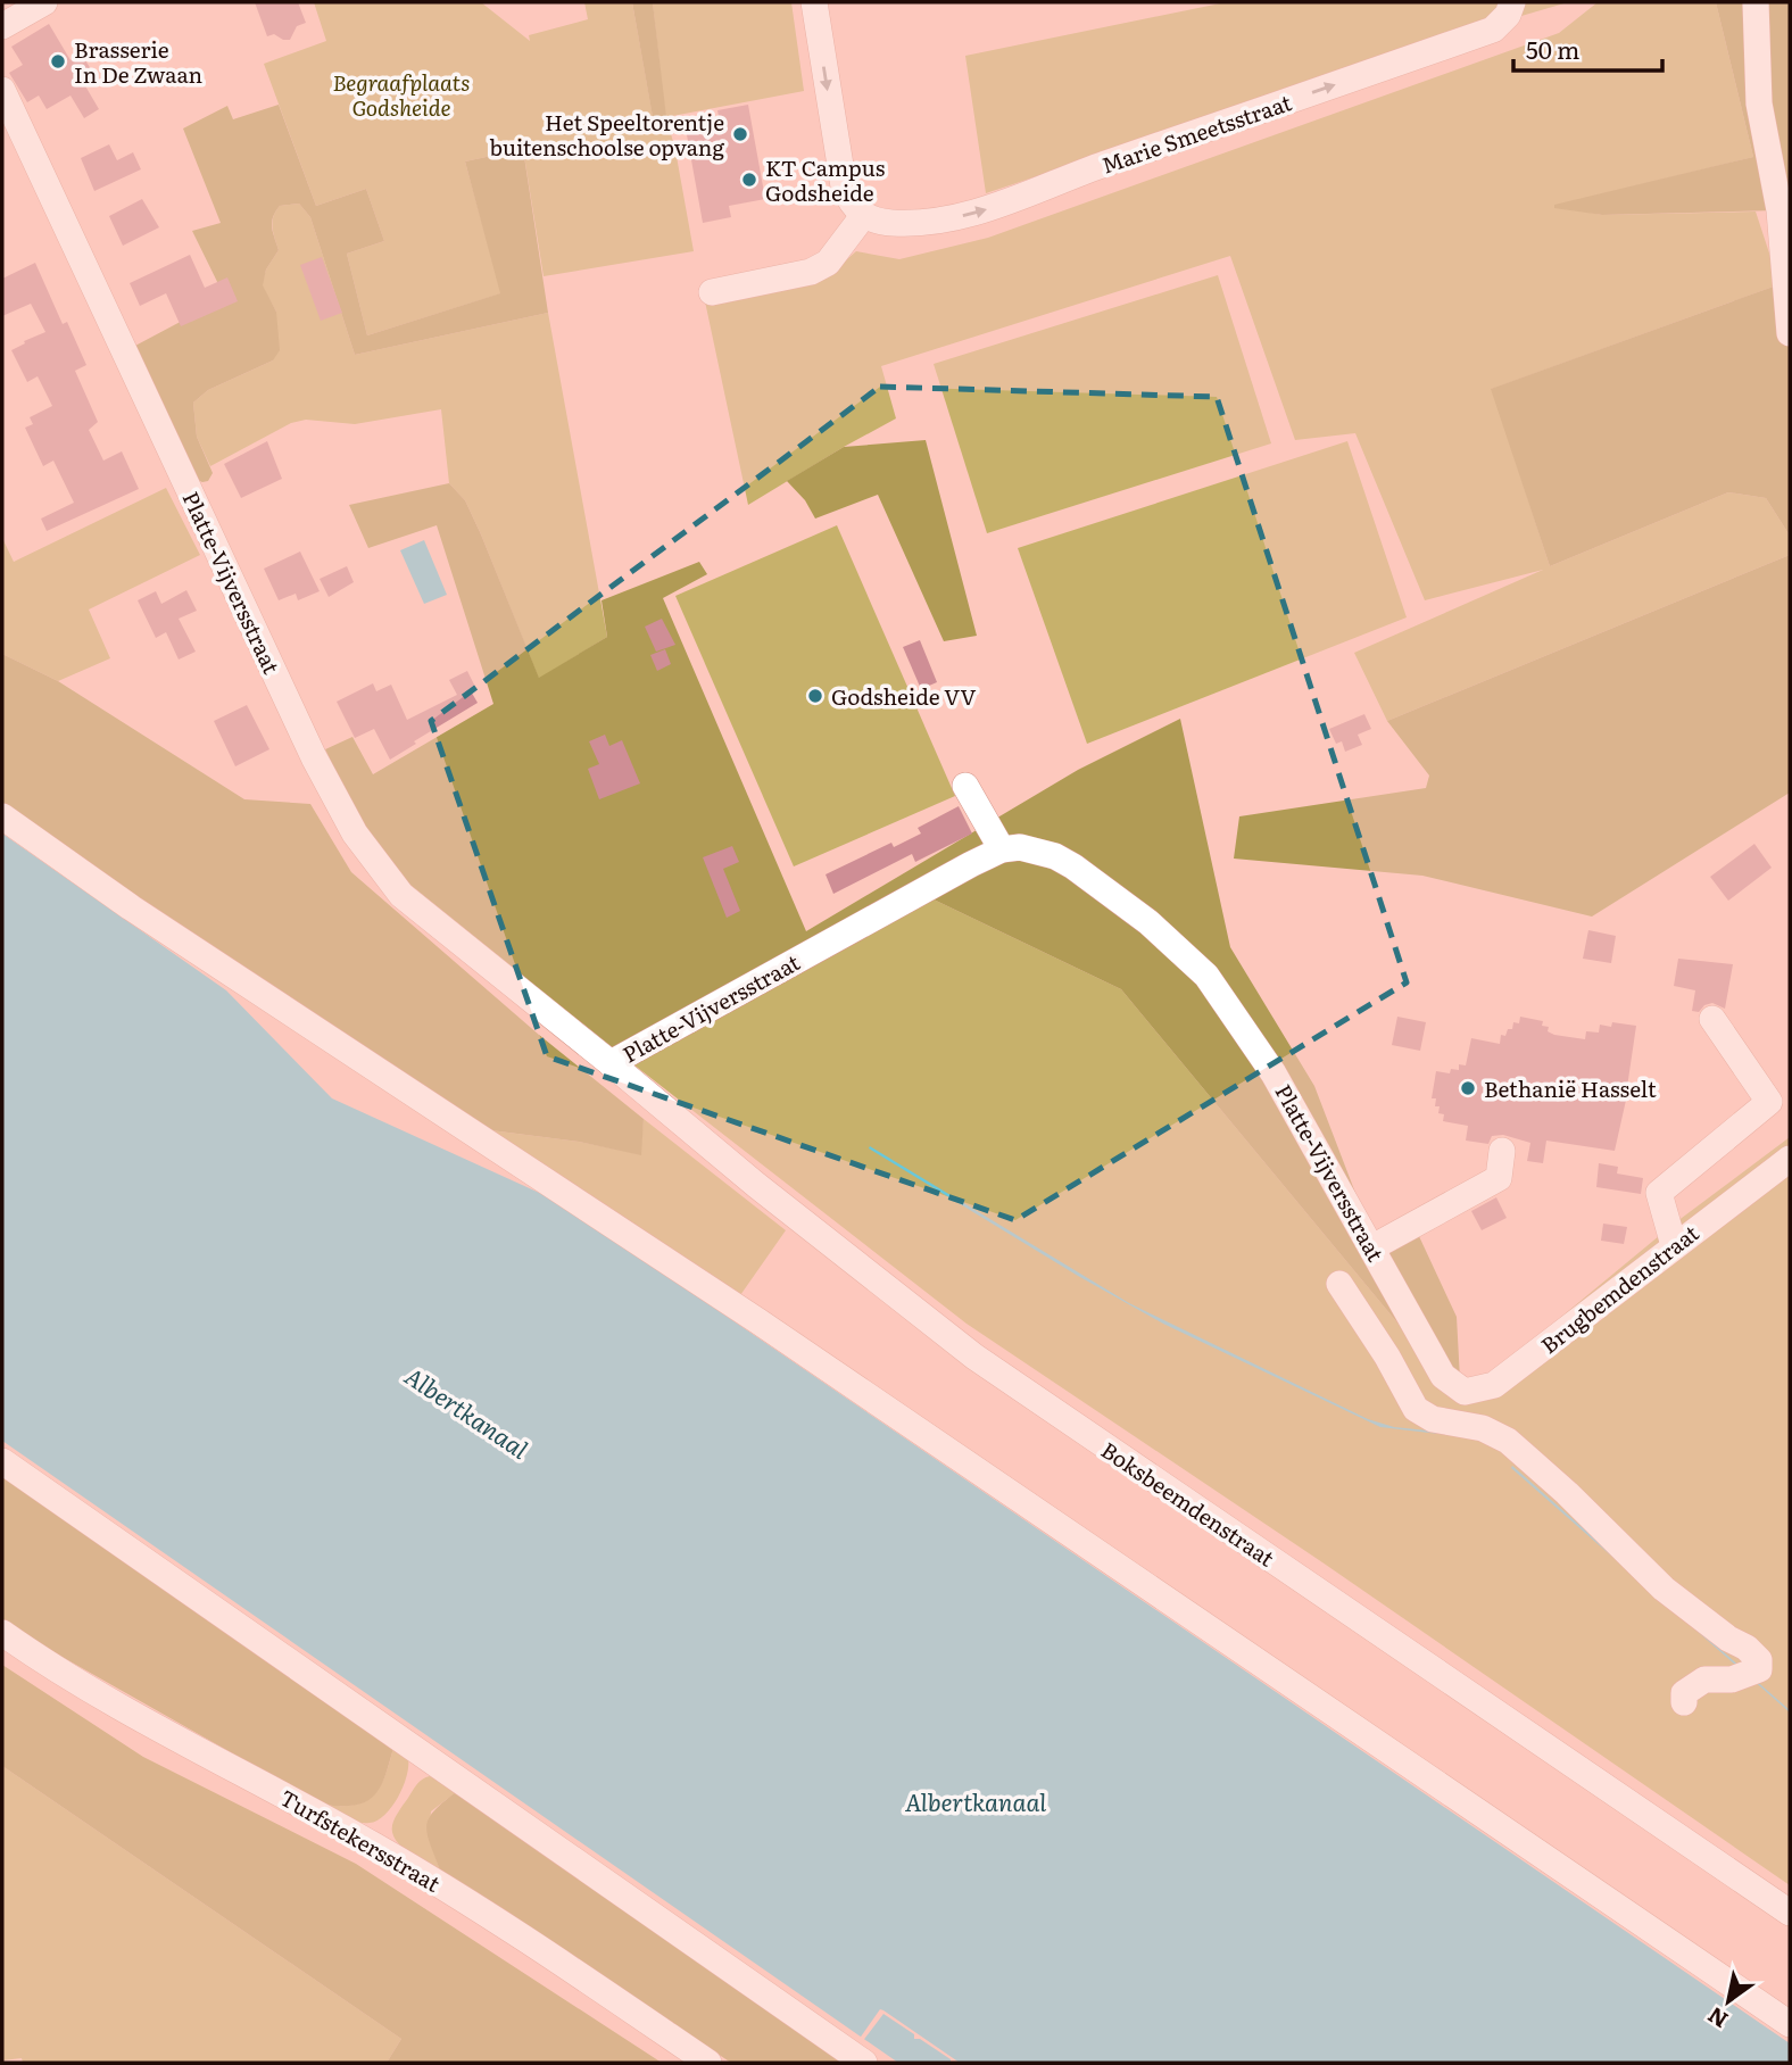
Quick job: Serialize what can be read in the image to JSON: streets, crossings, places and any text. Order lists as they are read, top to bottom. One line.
{"streets":{"street":["Marie Smeetsstraat","Platte-Vijversstraat","Brugbemdenstraat","Boksbeemdenstraat","Turfstekersstraat"]},"crossings":[["Platte-Vijversstraat","Brugbemdenstraat"],["Platte-Vijversstraat","Boksbeemdenstraat"]],"one_way":["Marie Smeetsstraat"],"water":["Albertkanaal"],"parks":["Begraafplaats Godsheide"],"places":["Brasserie In De Zwaan","Het Speeltorentje buitenschoolse opvang","KT Campus Godsheide","Godsheide VV","Bethanië Hasselt"],"scale_bar":"50 m","north":"bottom left"}
